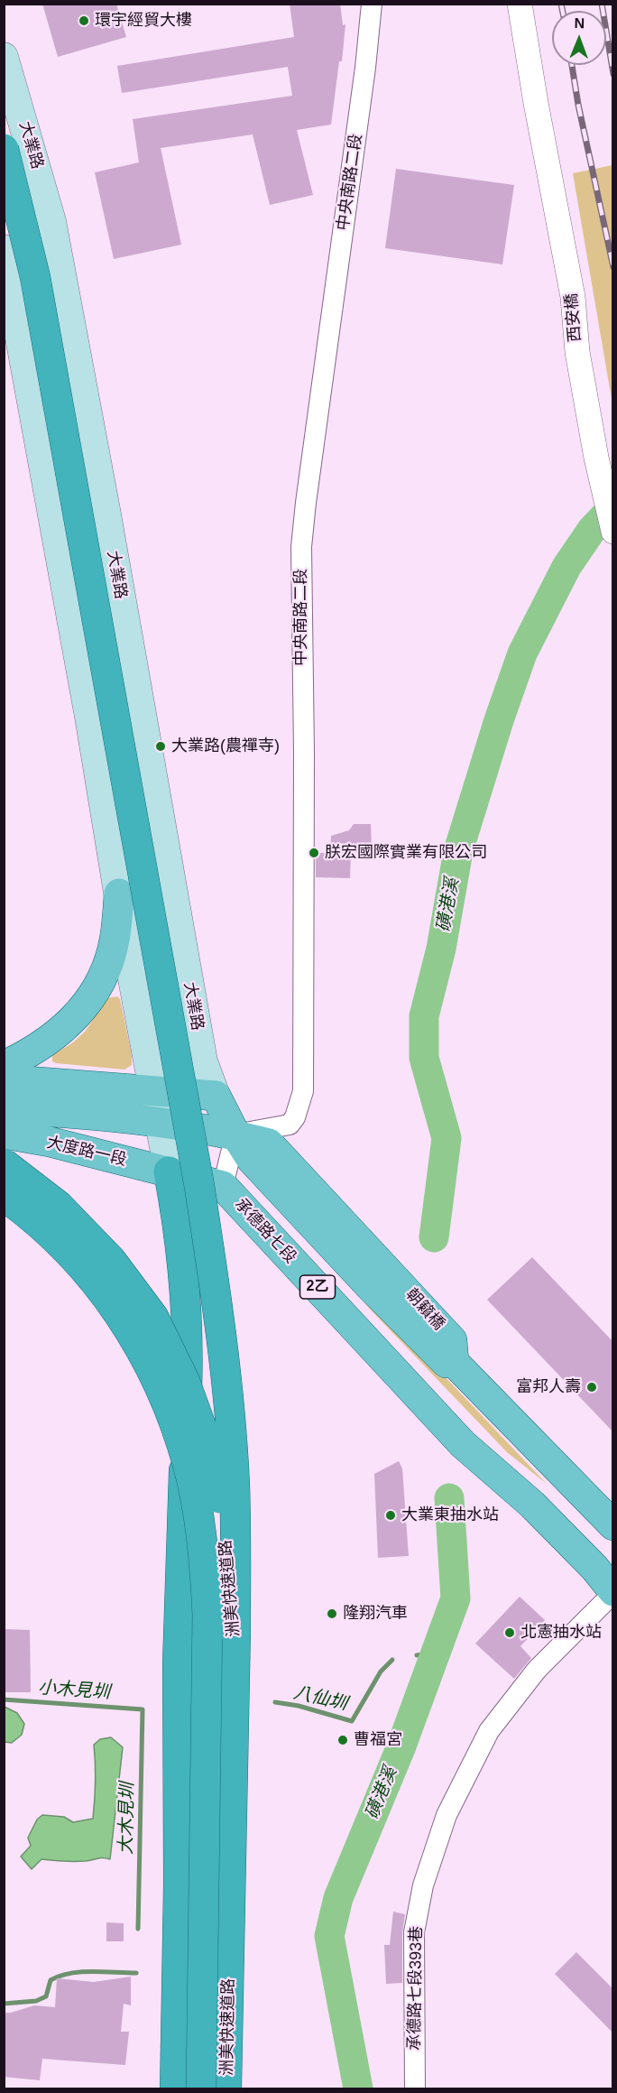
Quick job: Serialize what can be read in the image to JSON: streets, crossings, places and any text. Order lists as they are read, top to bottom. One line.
{"streets":{"highway":["洲美快速道路"],"main road":["大業路","大度路一段","承德路七段","2乙","朝籟橋"],"street":["中央南路二段","西安橋","承德路七段393巷"]},"crossings":[["大業路","2乙"],["中央南路二段","2乙"],["中央南路二段","朝籟橋"],["大度路一段","承德路七段"],["承德路七段","承德路七段393巷"],["2乙","朝籟橋"]],"water":["磺港溪","小木見圳","八仙圳","大木見圳"],"places":["環宇經貿大樓","大業路(農禪寺)","朕宏國際實業有限公司","富邦人壽","大業東抽水站","隆翔汽車","北憲抽水站","曹福宮"],"north":"top"}
